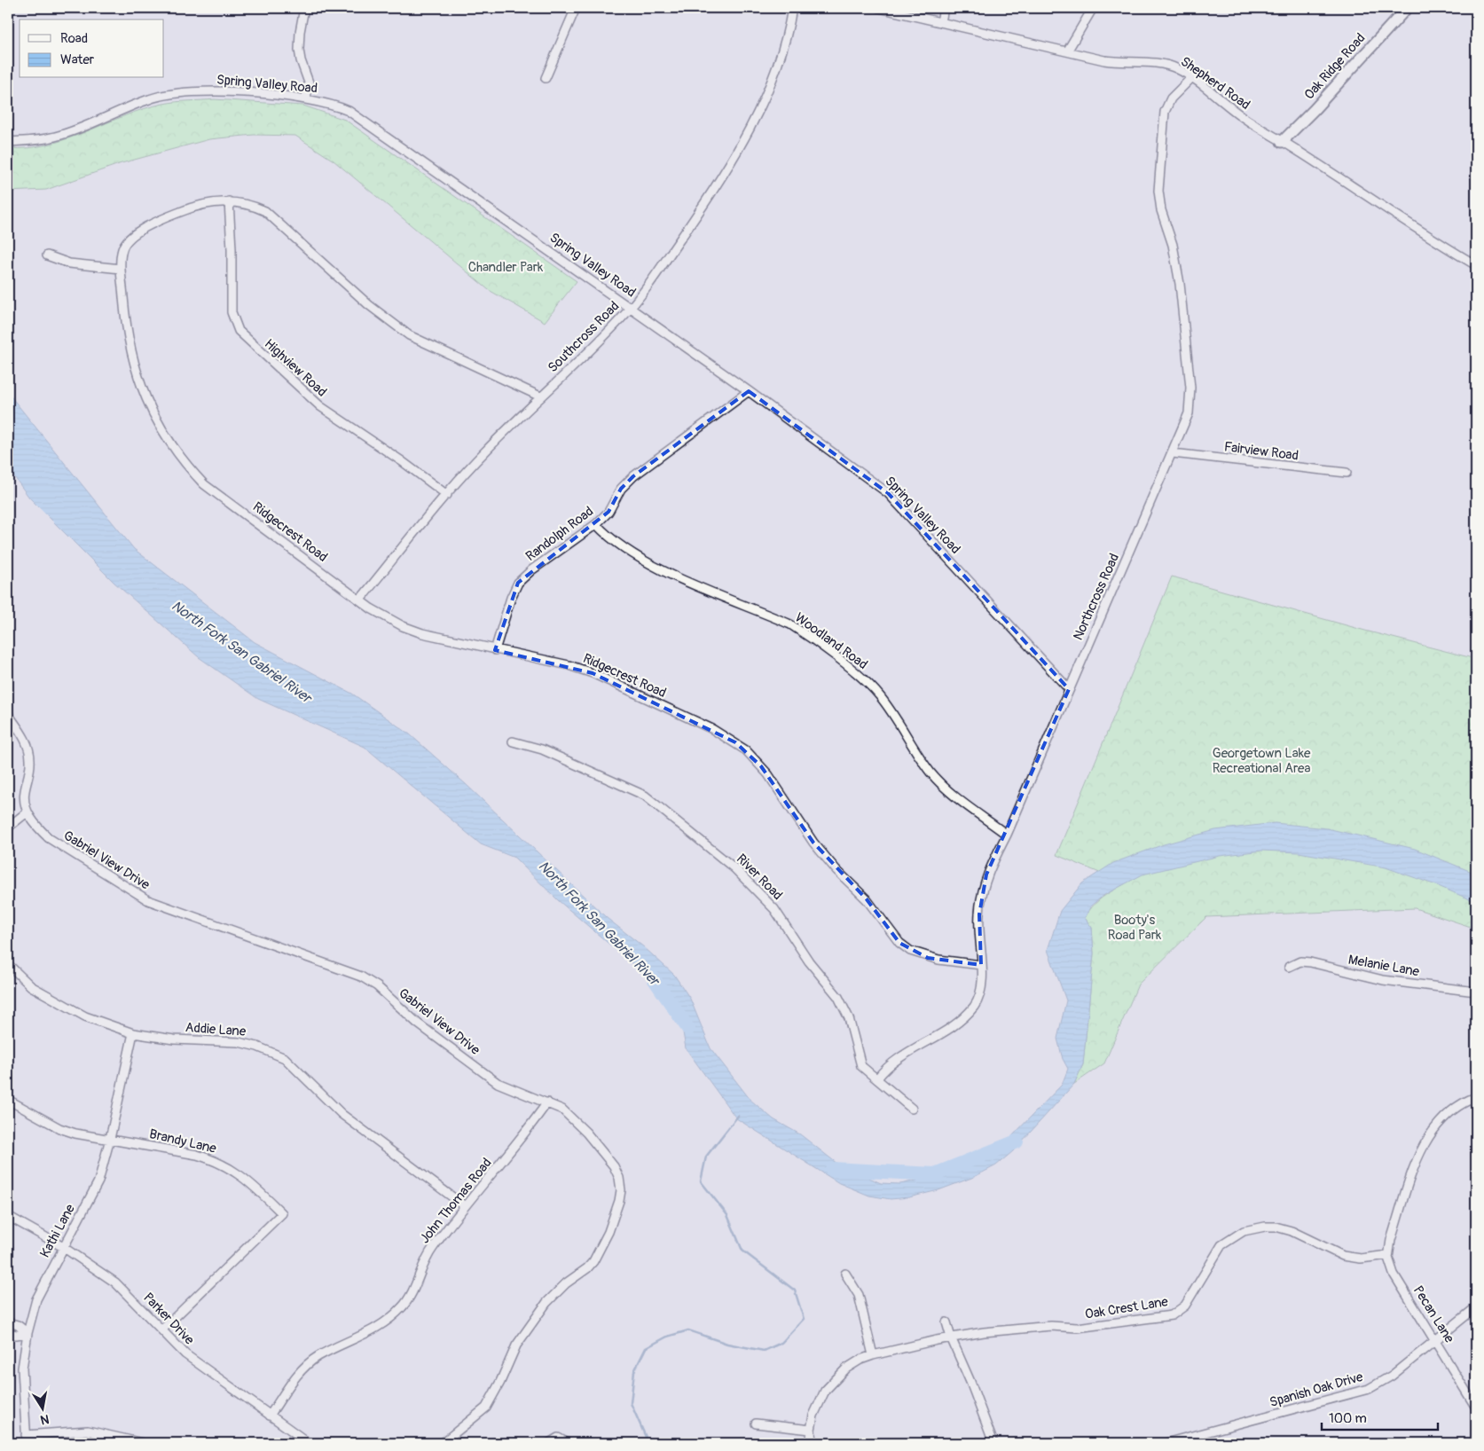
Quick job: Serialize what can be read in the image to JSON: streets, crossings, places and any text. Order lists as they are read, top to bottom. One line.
{"streets":{"street":["Oak Ridge Road","Shepherd Road","Spring Valley Road","Southcross Road","Highview Road","Fairview Road","Ridgecrest Road","Randolph Road","Northcross Road","Woodland Road","Gabriel View Drive","River Road","Melanie Lane","Addie Lane","Brandy Lane","John Thomas Road","Kathi Lane","Oak Crest Lane","Pecan Lane","Parker Drive","Spanish Oak Drive"]},"crossings":[["Oak Ridge Road","Shepherd Road"],["Shepherd Road","Northcross Road"],["Spring Valley Road","Southcross Road"],["Spring Valley Road","Randolph Road"],["Spring Valley Road","Northcross Road"],["Southcross Road","Highview Road"],["Southcross Road","Ridgecrest Road"],["Highview Road","Ridgecrest Road"],["Fairview Road","Northcross Road"],["Ridgecrest Road","Randolph Road"],["Ridgecrest Road","Northcross Road"],["Randolph Road","Woodland Road"],["Northcross Road","Woodland Road"],["Northcross Road","River Road"],["Gabriel View Drive","John Thomas Road"],["Addie Lane","John Thomas Road"],["Addie Lane","Kathi Lane"],["Brandy Lane","Kathi Lane"],["Brandy Lane","Parker Drive"],["John Thomas Road","Parker Drive"],["Kathi Lane","Parker Drive"],["Oak Crest Lane","Pecan Lane"],["Pecan Lane","Spanish Oak Drive"]],"water":["North Fork San Gabriel River"],"parks":["Chandler Park","Georgetown Lake Recreational Area","Booty's Road Park"],"legend":["Road","Water"],"scale_bar":"100 m","north":"bottom"}
